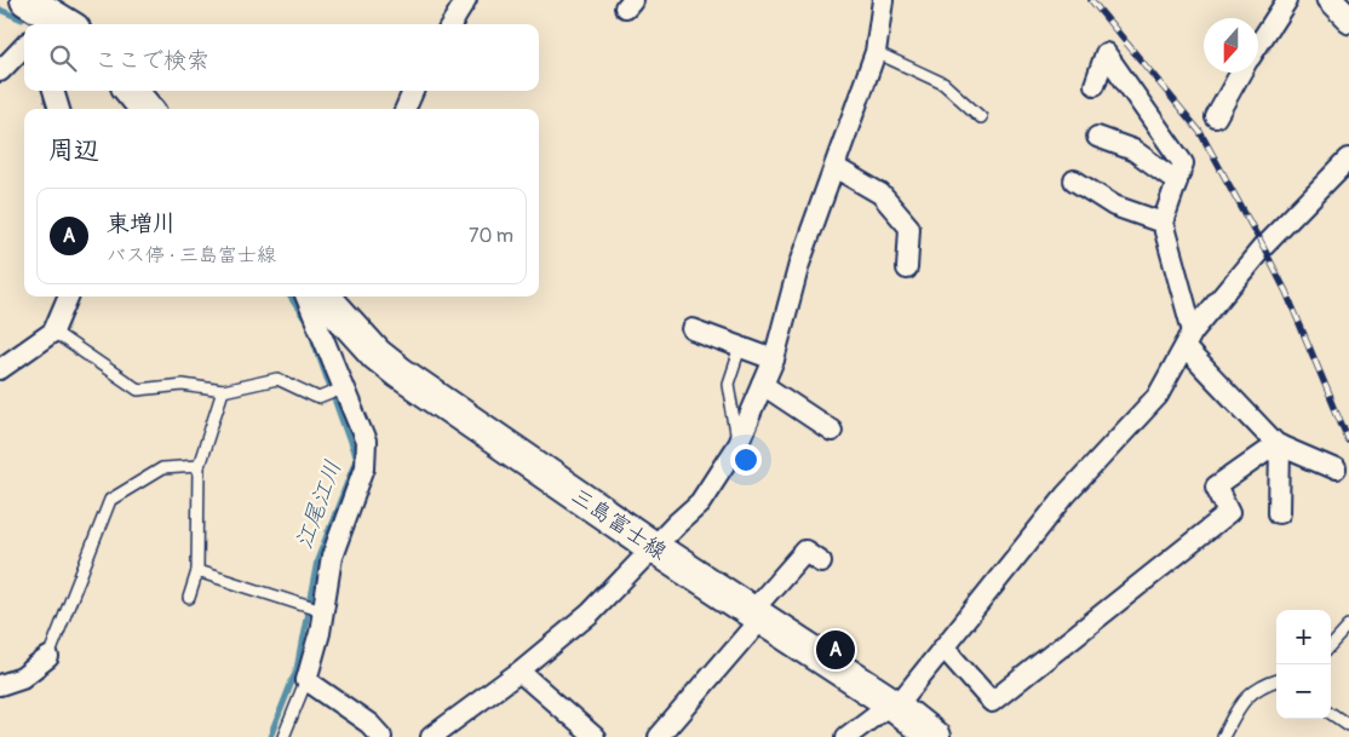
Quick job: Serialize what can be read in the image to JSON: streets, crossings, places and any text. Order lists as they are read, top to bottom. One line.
{"streets":{"main road":["三島富士線"]},"water":["江尾江川"],"north":"bottom","page":{"search":"ここで検索","heading":"周辺","list":[{"mark":"A","name":"東増川","note":"バス停 · 三島富士線","value":"70 m"}],"map_buttons":["+","−"],"pins":"A"}}
